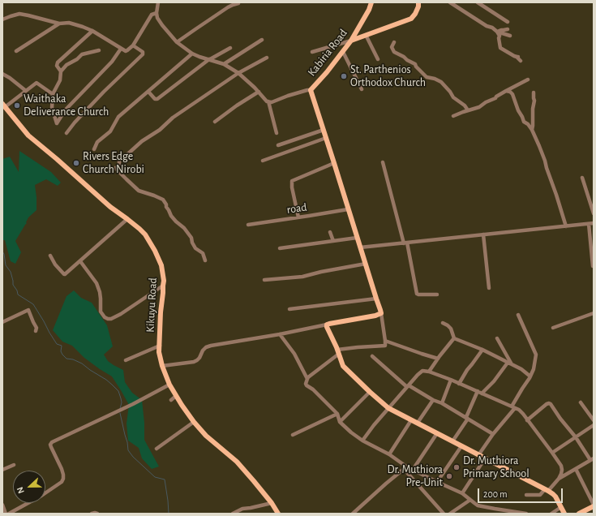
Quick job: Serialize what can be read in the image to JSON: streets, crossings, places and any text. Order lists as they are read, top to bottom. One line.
{"streets":{"main road":["Kabiria Road","Kikuyu Road"],"street":["road"]},"places":["St. Parthenios Orthodox Church","Waithaka Deliverance Church","Rivers Edge Church Nirobi","Dr. Muthiora Primary School","Dr. Muthiora Pre-Unit"],"scale_bar":"200 m","north":"left"}
